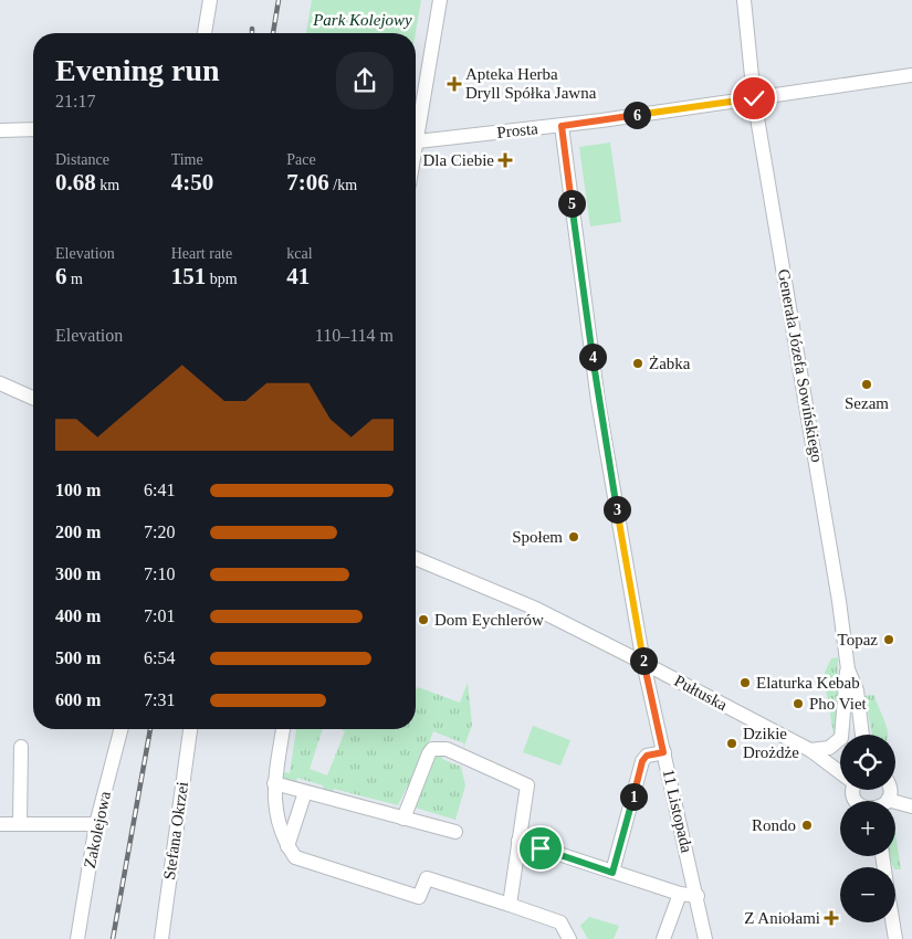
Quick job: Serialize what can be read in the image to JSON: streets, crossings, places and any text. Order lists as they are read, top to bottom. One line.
{"streets":{"street":["Prosta","Generała Józefa Sowińskiego","Pułtuska","11 Listopada","Zakolejowa","Stefana Okrzei"]},"crossings":[["Prosta","Generała Józefa Sowińskiego"],["Prosta","11 Listopada"],["Pułtuska","11 Listopada"]],"parks":["Park Kolejowy"],"places":{"health":["Apteka Herba Dryll Spółka Jawna","Dla Ciebie","Z Aniołami"],"other":["Żabka","Sezam","Społem","Dom Eychlerów","Topaz","Elaturka Kebab","Pho Viet","Dzikie Drożdże","Rondo"]},"page":{"heading":["Evening run","21:17"],"pins":["6","5","4","3","2","1"],"stats":[["Distance","0.68 km"],["Time","4:50"],["Pace","7:06 /km"],["Elevation","6 m"],["Heart rate","151 bpm"],["kcal","41"]],"chart":["Elevation","110–114 m"],"list":[{"name":"100 m","note":"6:41"},{"name":"200 m","note":"7:20"},{"name":"300 m","note":"7:10"},{"name":"400 m","note":"7:01"},{"name":"500 m","note":"6:54"},{"name":"600 m","note":"7:31"}],"map_buttons":["+","−"]}}
